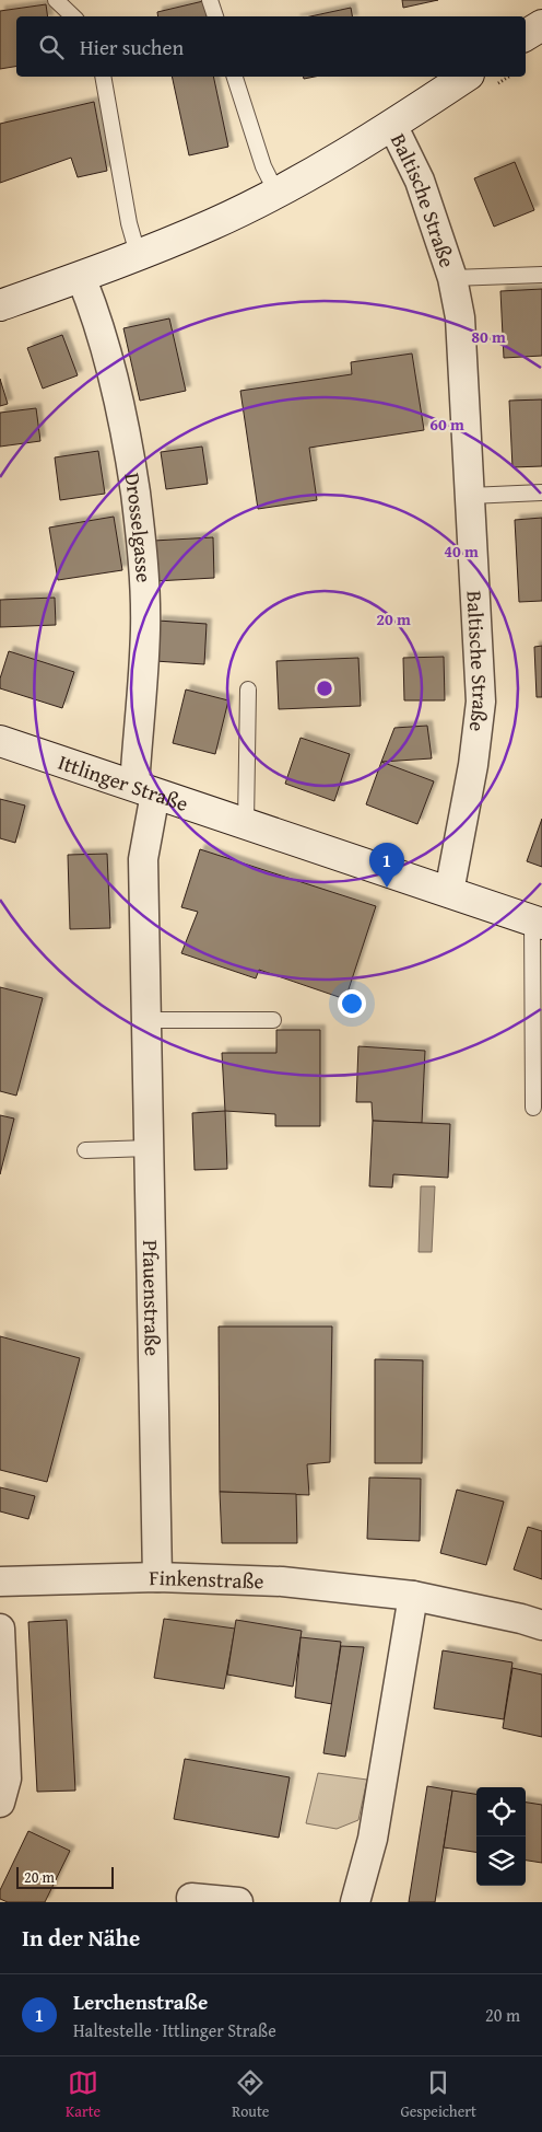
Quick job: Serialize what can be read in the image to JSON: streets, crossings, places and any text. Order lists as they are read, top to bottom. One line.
{"streets":{"street":["Baltische Straße","Drosselgasse","Ittlinger Straße","Pfauenstraße","Finkenstraße"]},"crossings":[["Baltische Straße","Ittlinger Straße"],["Drosselgasse","Ittlinger Straße"],["Drosselgasse","Pfauenstraße"],["Ittlinger Straße","Pfauenstraße"],["Pfauenstraße","Finkenstraße"]],"scale_bar":"20 m","page":{"search":"Hier suchen","pins":"1","scale":"20 m","heading":"In der Nähe","list":[{"mark":"1","name":"Lerchenstraße","note":"Haltestelle · Ittlinger Straße","value":"20 m"}],"nav":["Karte","Route","Gespeichert"]},"rings":["80 m","60 m","40 m","20 m"]}
